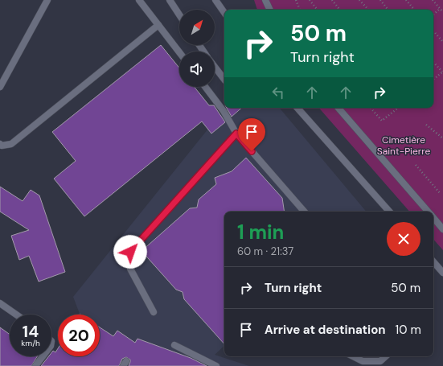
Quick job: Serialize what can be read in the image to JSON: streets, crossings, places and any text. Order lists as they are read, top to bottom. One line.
{"parks":["Cimetière Saint-Pierre"],"north":"top right","page":{"turn":["50 m","Turn right"],"heading":["1 min","60 m · 21:37"],"list":[{"name":"Turn right","value":"50 m"},{"name":"Arrive at destination","value":"10 m"}],"speed":"14 km/h","limit":"20"}}
